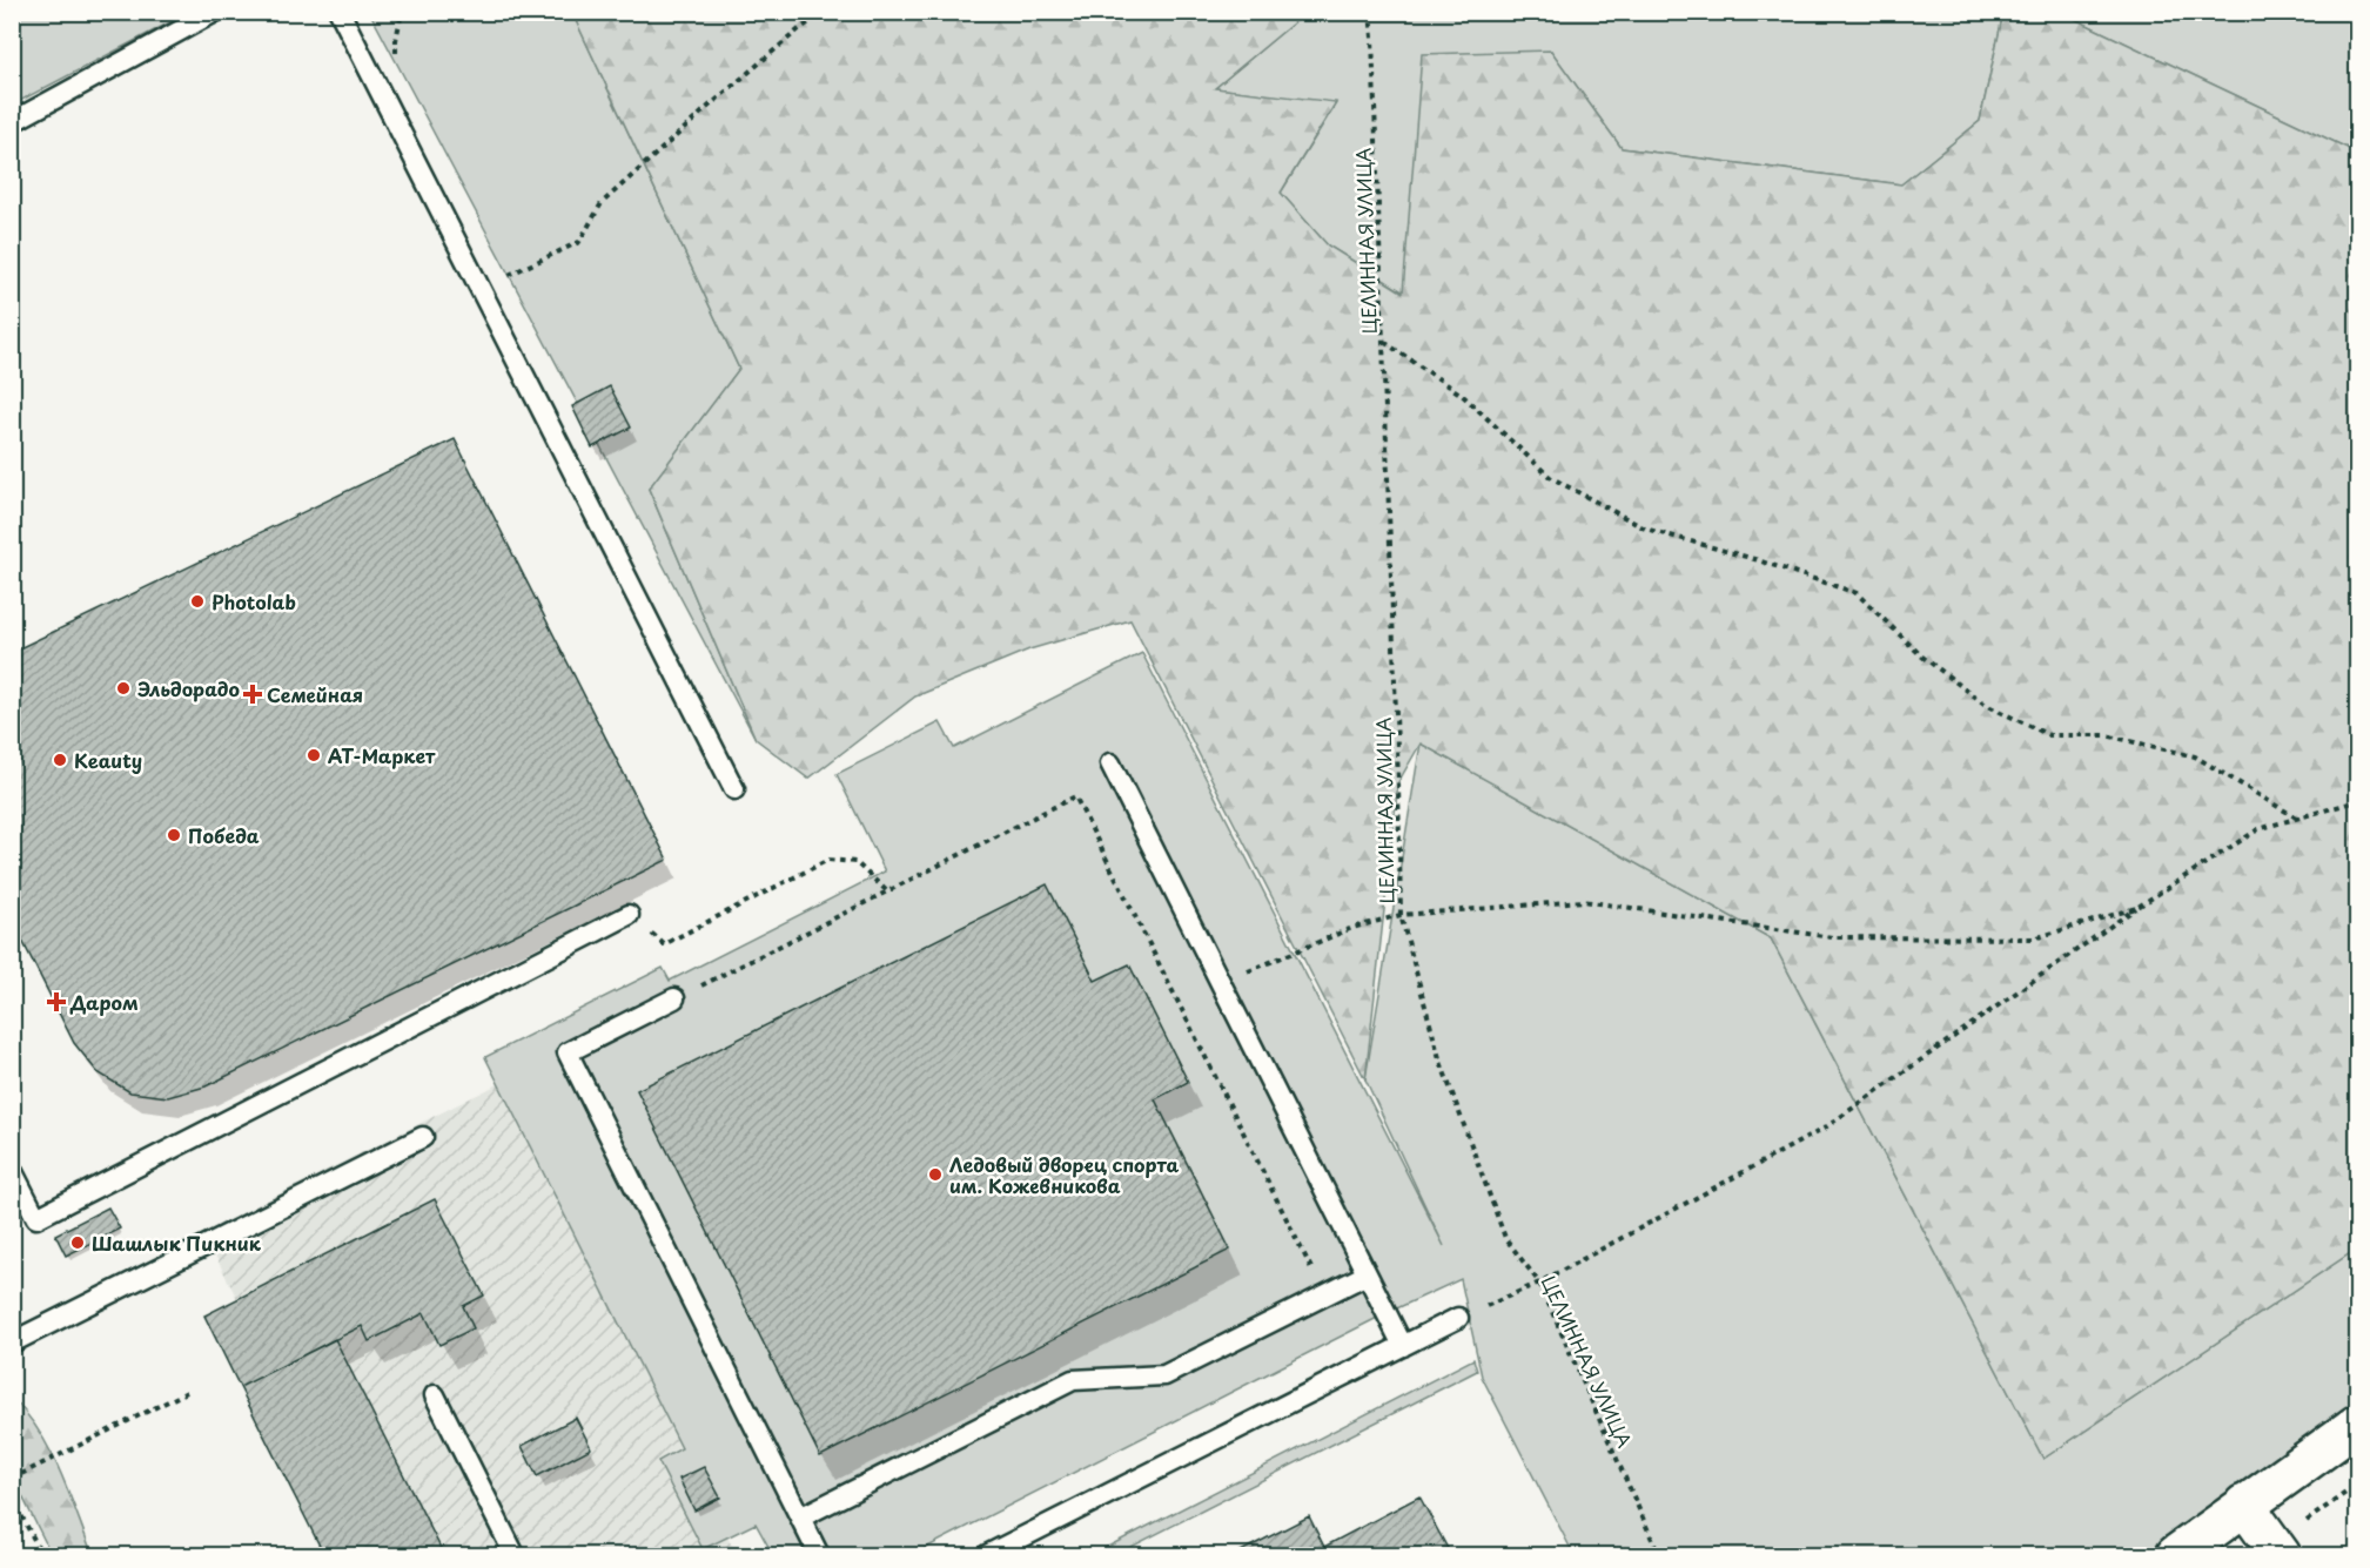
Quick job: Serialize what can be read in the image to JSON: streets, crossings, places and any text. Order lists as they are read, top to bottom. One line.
{"streets":{"path":["ЦЕЛИННАЯ УЛИЦА"]},"places":{"other":["Photolab","Эльдорадо","АТ-Маркет","Keauty","Победа","Ледовый дворец спорта им. Кожевникова","Шашлык Пикник"],"health":["Семейная","Даром"]}}
